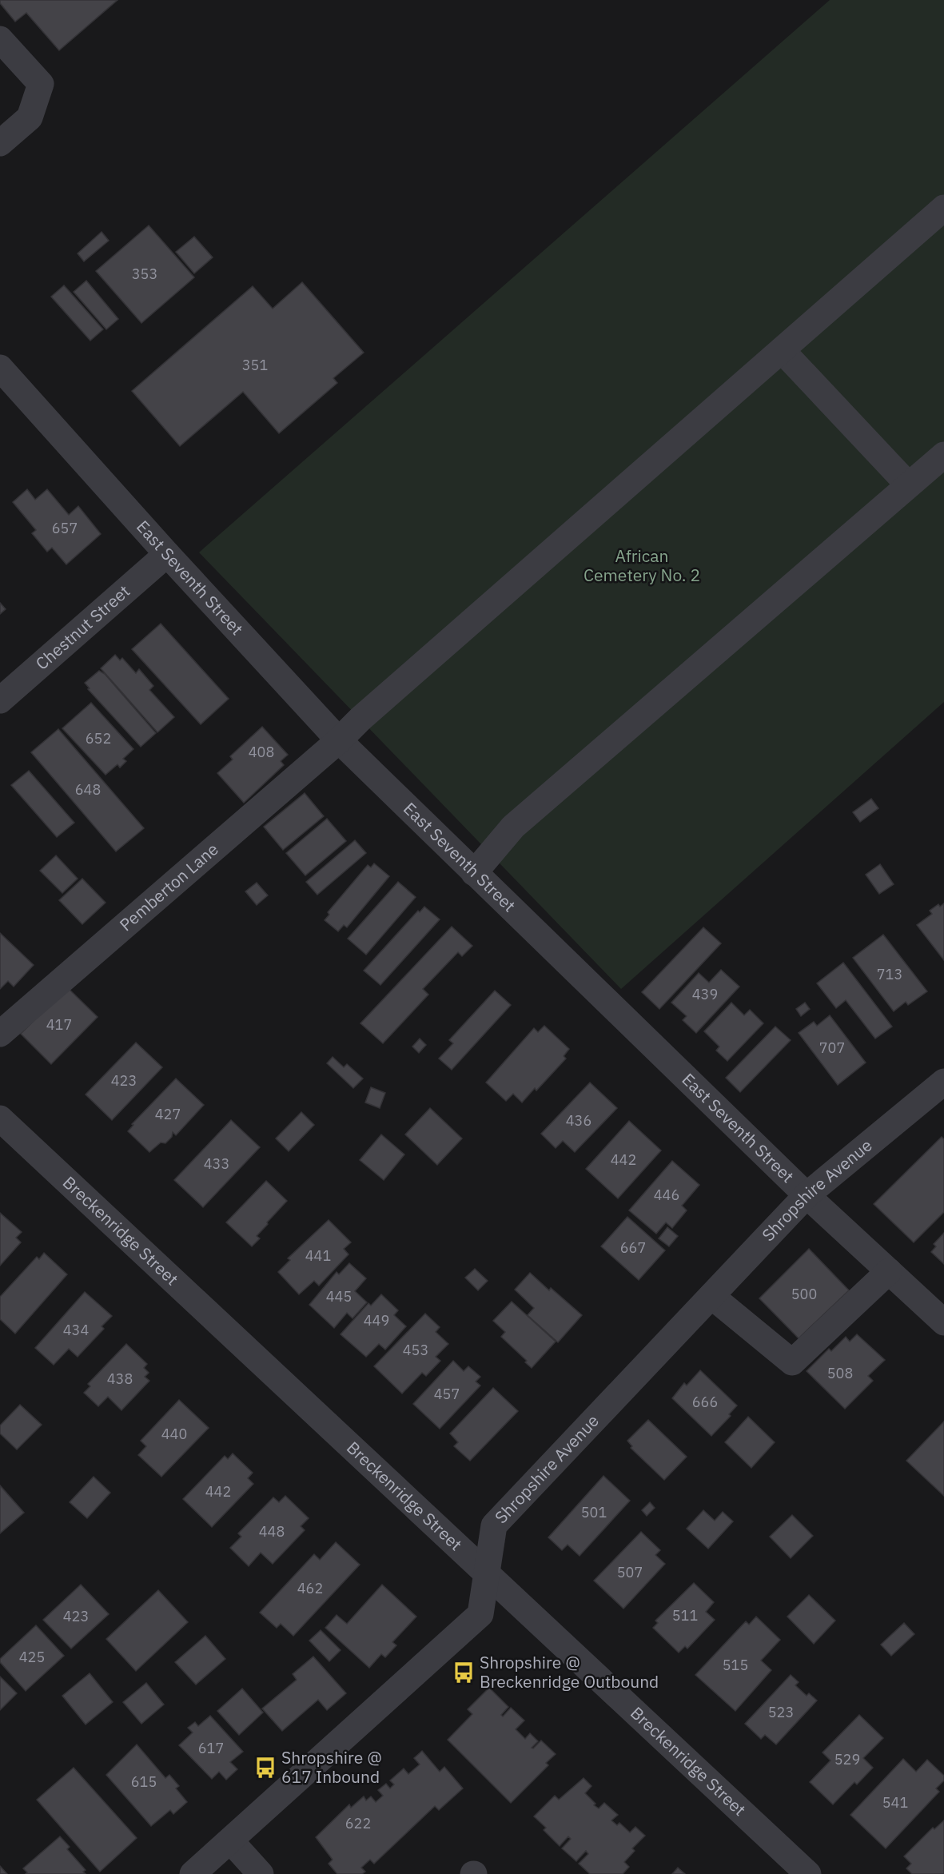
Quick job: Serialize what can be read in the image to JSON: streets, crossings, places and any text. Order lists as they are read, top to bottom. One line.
{"streets":{"street":["East Seventh Street","Chestnut Street","Pemberton Lane","Shropshire Avenue","Breckenridge Street"]},"crossings":[["East Seventh Street","Chestnut Street"],["East Seventh Street","Pemberton Lane"],["East Seventh Street","Shropshire Avenue"],["Shropshire Avenue","Breckenridge Street"]],"parks":["African Cemetery No. 2"],"places":{"bus stop":["Shropshire @ Breckenridge Outbound","Shropshire @ 617 Inbound"]},"house_numbers":["353","351","657","652","408","648","713","439","417","707","423","427","436","442","433","446","667","441","500","445","449","434","453","508","438","457","666","440","442","501","448","507","462","511","423","425","515","523","617","529","615","541","622"]}
